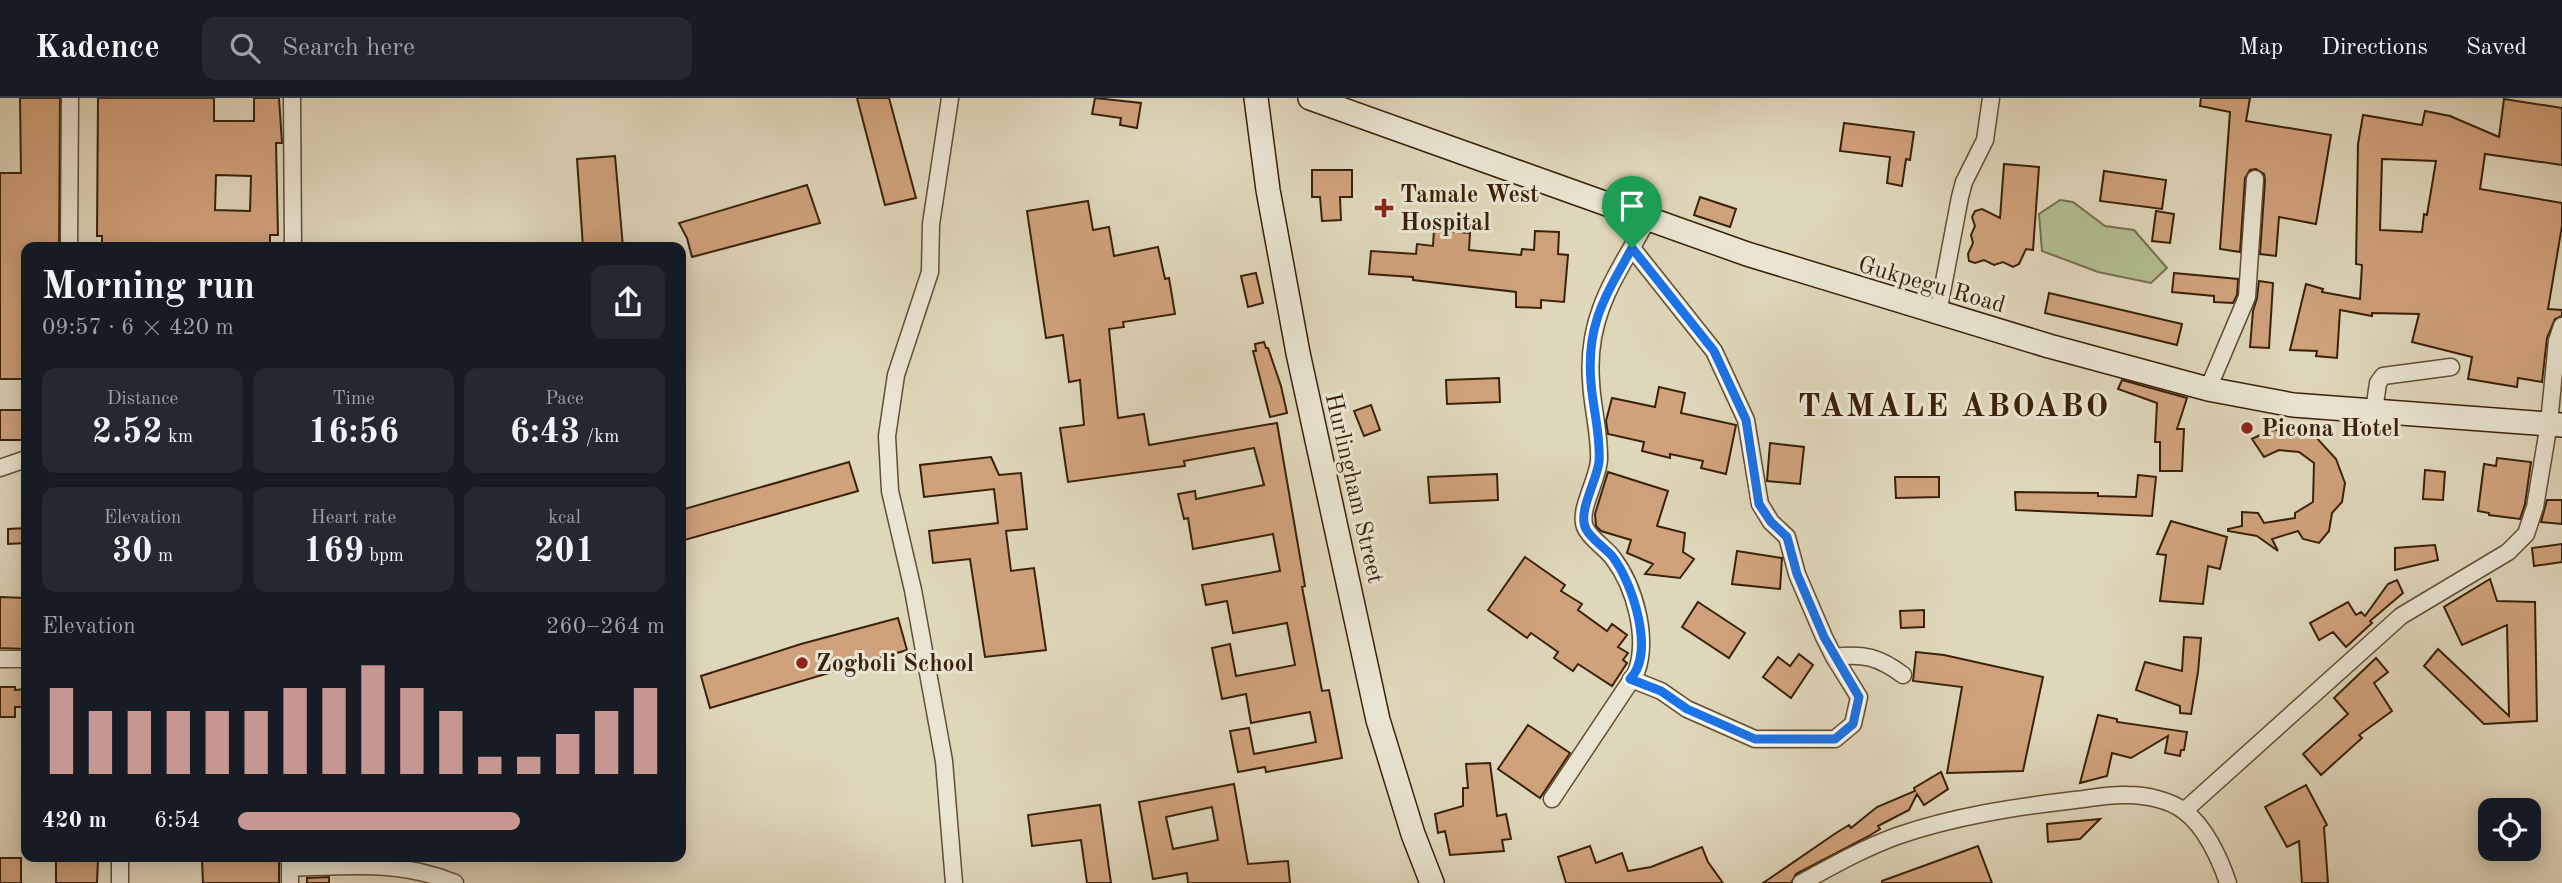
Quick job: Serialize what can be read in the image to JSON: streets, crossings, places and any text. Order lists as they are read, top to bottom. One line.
{"streets":{"street":["Gukpegu Road","Hurlingham Street"]},"districts":["TAMALE ABOABO"],"places":{"health":["Tamale West Hospital"],"other":["Picona Hotel","Zogboli School"]},"page":{"header":"Kadence","search":"Search here","nav":["Map","Directions","Saved"],"heading":["Morning run","09:57 · 6 × 420 m"],"stats":[["Distance","2.52 km"],["Time","16:56"],["Pace","6:43 /km"],["Elevation","30 m"],["Heart rate","169 bpm"],["kcal","201"]],"chart":["Elevation","260–264 m"],"list":[{"name":"420 m","note":"6:54"}]}}
